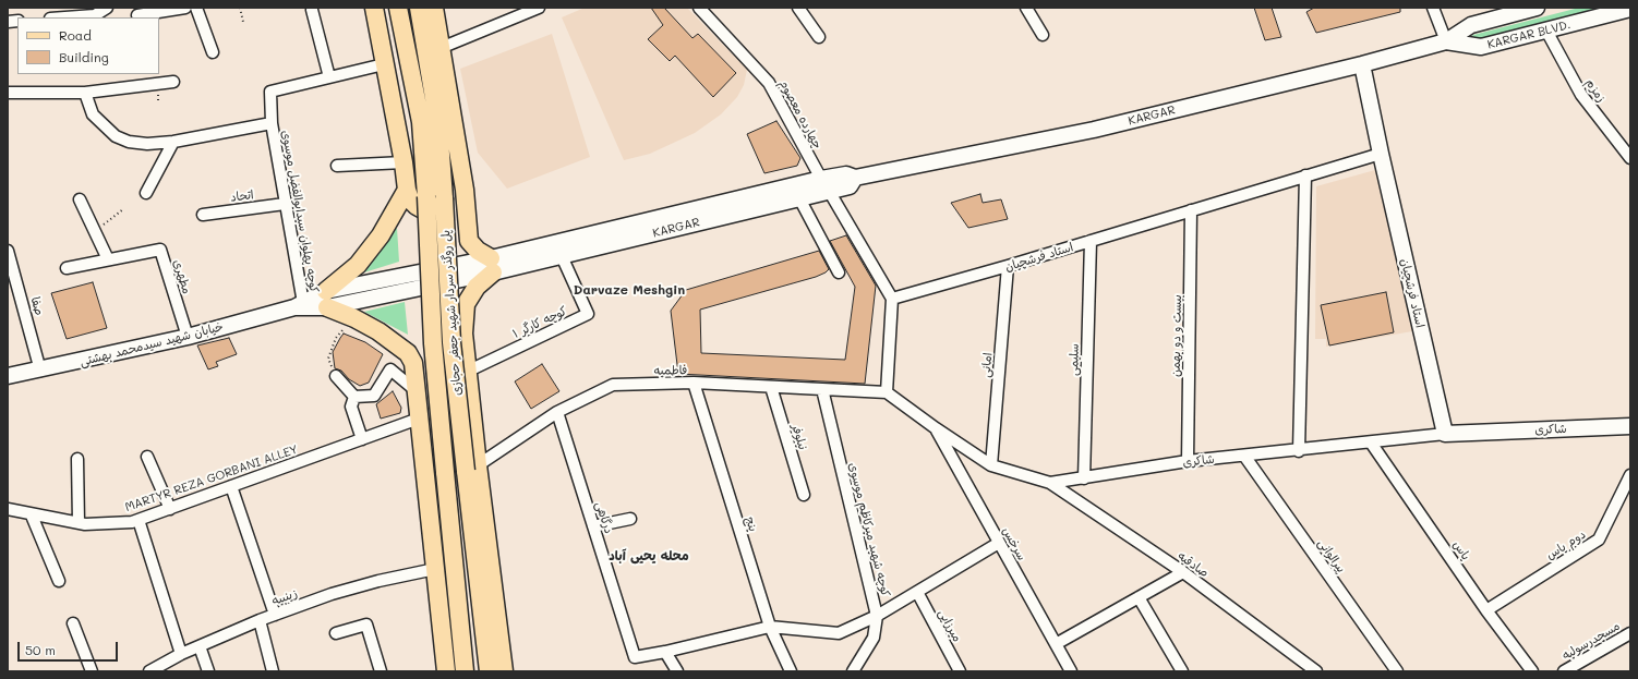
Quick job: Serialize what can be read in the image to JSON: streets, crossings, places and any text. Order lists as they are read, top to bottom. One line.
{"streets":{"main road":["KARGAR BLVD.","KARGAR","استاد فرشچیان","پل روگذر سردار شهید جعفر حجازی","خیابان شهید سیدمحمد بهشتی","شاکری"],"street":["زمزم","چهارده معصوم","اتحاد","کوچه پهلوان سیدابوالفضل موسوی","مطهری","صفا","کوچه کارگر ۱","بیست و دو بهمن","سلیمی","امانی","فاطمیه","نیلوفر","MARTYR REZA GORBANI ALLEY","درگاهی","ینج","کوچه شهید میرکاظم موسوی","سرخس","دوم یاس","یاس","پیرالوانی","صادقیه","زینبیه","میرزایی","مسجدرسولیه"]},"crossings":[["KARGAR BLVD.","زمزم"],["KARGAR BLVD.","KARGAR"],["چهارده معصوم","KARGAR"],["KARGAR","استاد فرشچیان"],["KARGAR","کوچه کارگر ۱"],["KARGAR","خیابان شهید سیدمحمد بهشتی"],["اتحاد","کوچه پهلوان سیدابوالفضل موسوی"],["کوچه پهلوان سیدابوالفضل موسوی","خیابان شهید سیدمحمد بهشتی"],["استاد فرشچیان","بیست و دو بهمن"],["استاد فرشچیان","سلیمی"],["استاد فرشچیان","امانی"],["استاد فرشچیان","شاکری"],["مطهری","خیابان شهید سیدمحمد بهشتی"],["صفا","خیابان شهید سیدمحمد بهشتی"],["پل روگذر سردار شهید جعفر حجازی","فاطمیه"],["بیست و دو بهمن","شاکری"],["سلیمی","شاکری"],["امانی","شاکری"],["فاطمیه","شاکری"],["فاطمیه","نیلوفر"],["فاطمیه","درگاهی"],["فاطمیه","ینج"],["فاطمیه","کوچه شهید میرکاظم موسوی"],["شاکری","سرخس"],["شاکری","یاس"],["شاکری","پیرالوانی"],["شاکری","صادقیه"],["دوم یاس","یاس"]],"districts":["Darvaze Meshgin","محله یحیی آباد"],"legend":["Road","Building"],"scale_bar":"50 m"}
